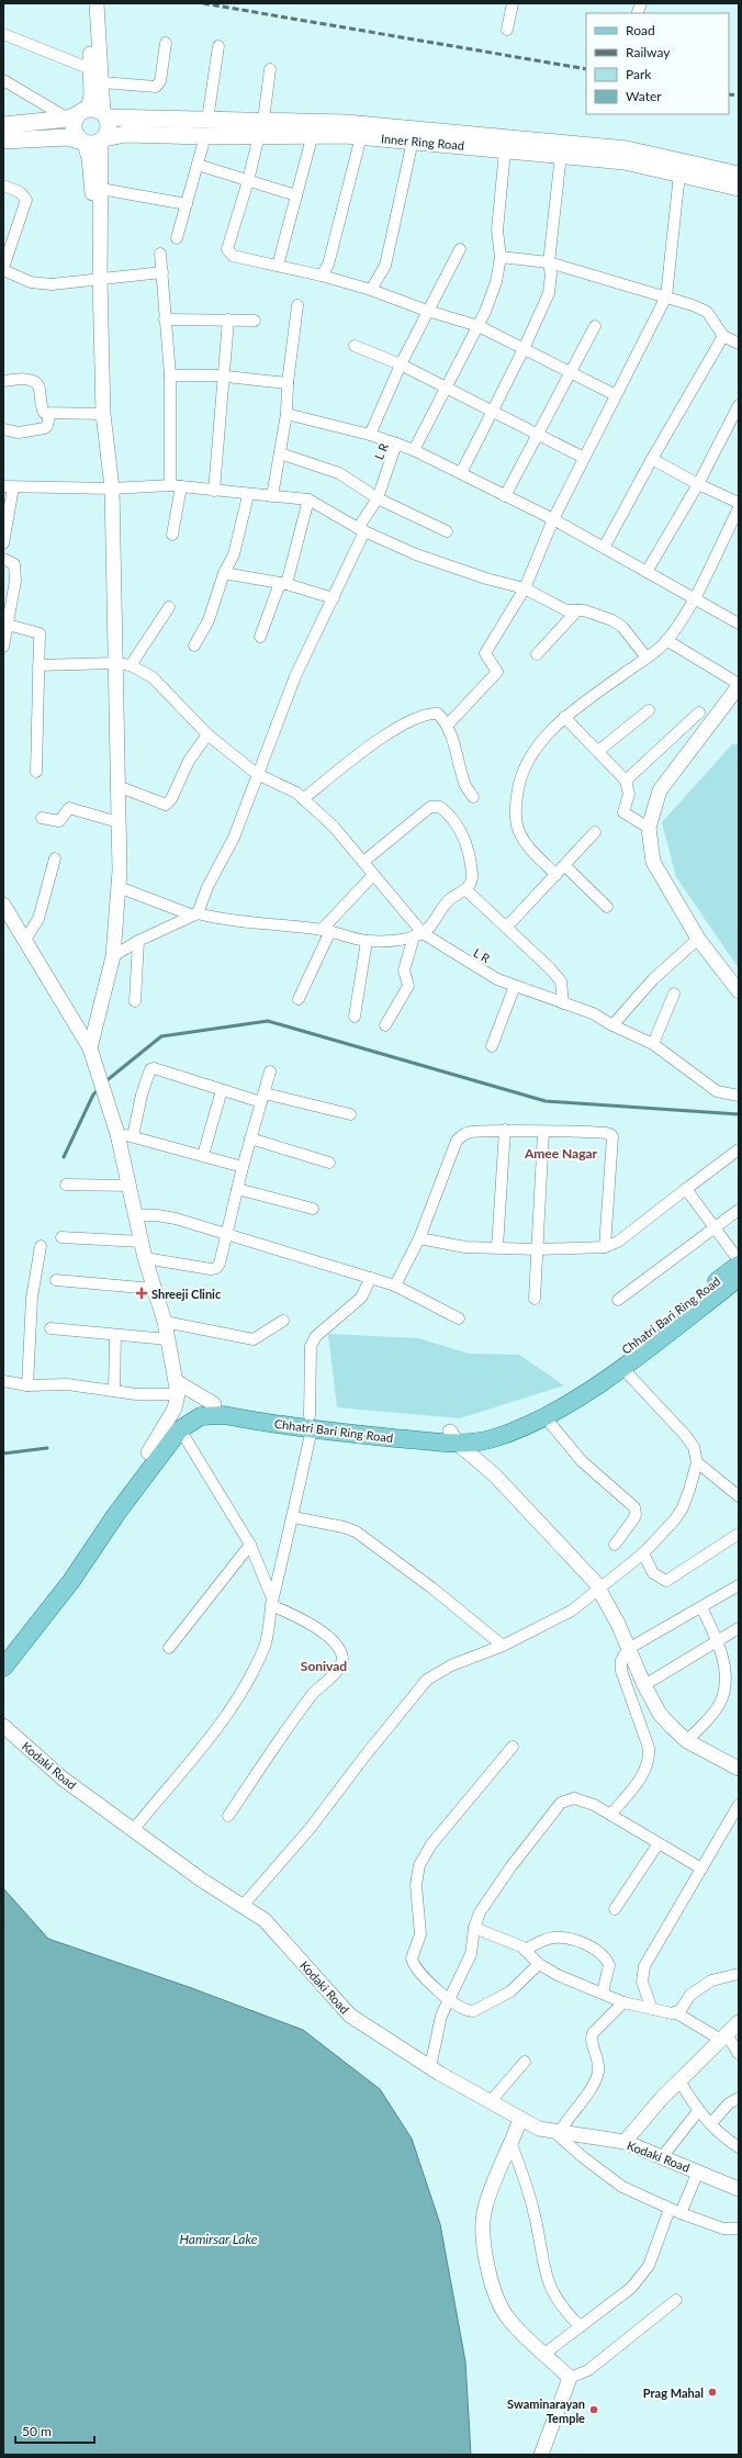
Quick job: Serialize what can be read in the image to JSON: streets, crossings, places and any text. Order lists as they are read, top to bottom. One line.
{"streets":{"main road":["Inner Ring Road","Chhatri Bari Ring Road"],"street":["L R","Kodaki Road"]},"districts":["Amee Nagar","Sonivad"],"water":["Hamirsar Lake"],"places":{"health":["Shreeji Clinic"],"other":["Prag Mahal","Swaminarayan Temple"]},"legend":["Road","Railway","Park","Water"],"scale_bar":"50 m"}
